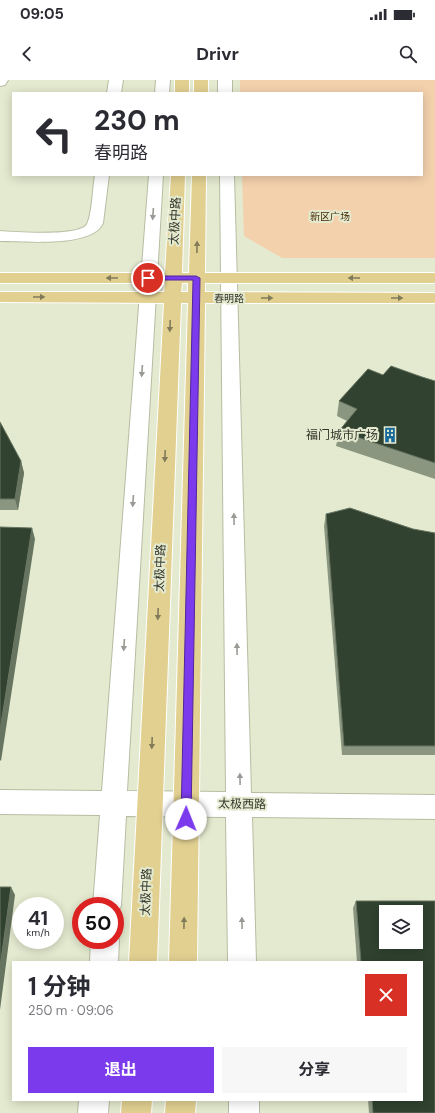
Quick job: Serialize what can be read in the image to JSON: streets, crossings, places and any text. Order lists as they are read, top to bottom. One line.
{"streets":{"main road":["太极中路","春明路"],"street":["太极西路"]},"crossings":[["太极中路","春明路"],["太极中路","太极西路"]],"parks":["新区广场"],"places":{"building":["福门城市广场"]},"page":{"status":"09:05","header":"Drivr","turn":["230 m","春明路"],"speed":"41 km/h","limit":"50","heading":["1 分钟","250 m · 09:06"],"buttons":["退出","分享"]}}
